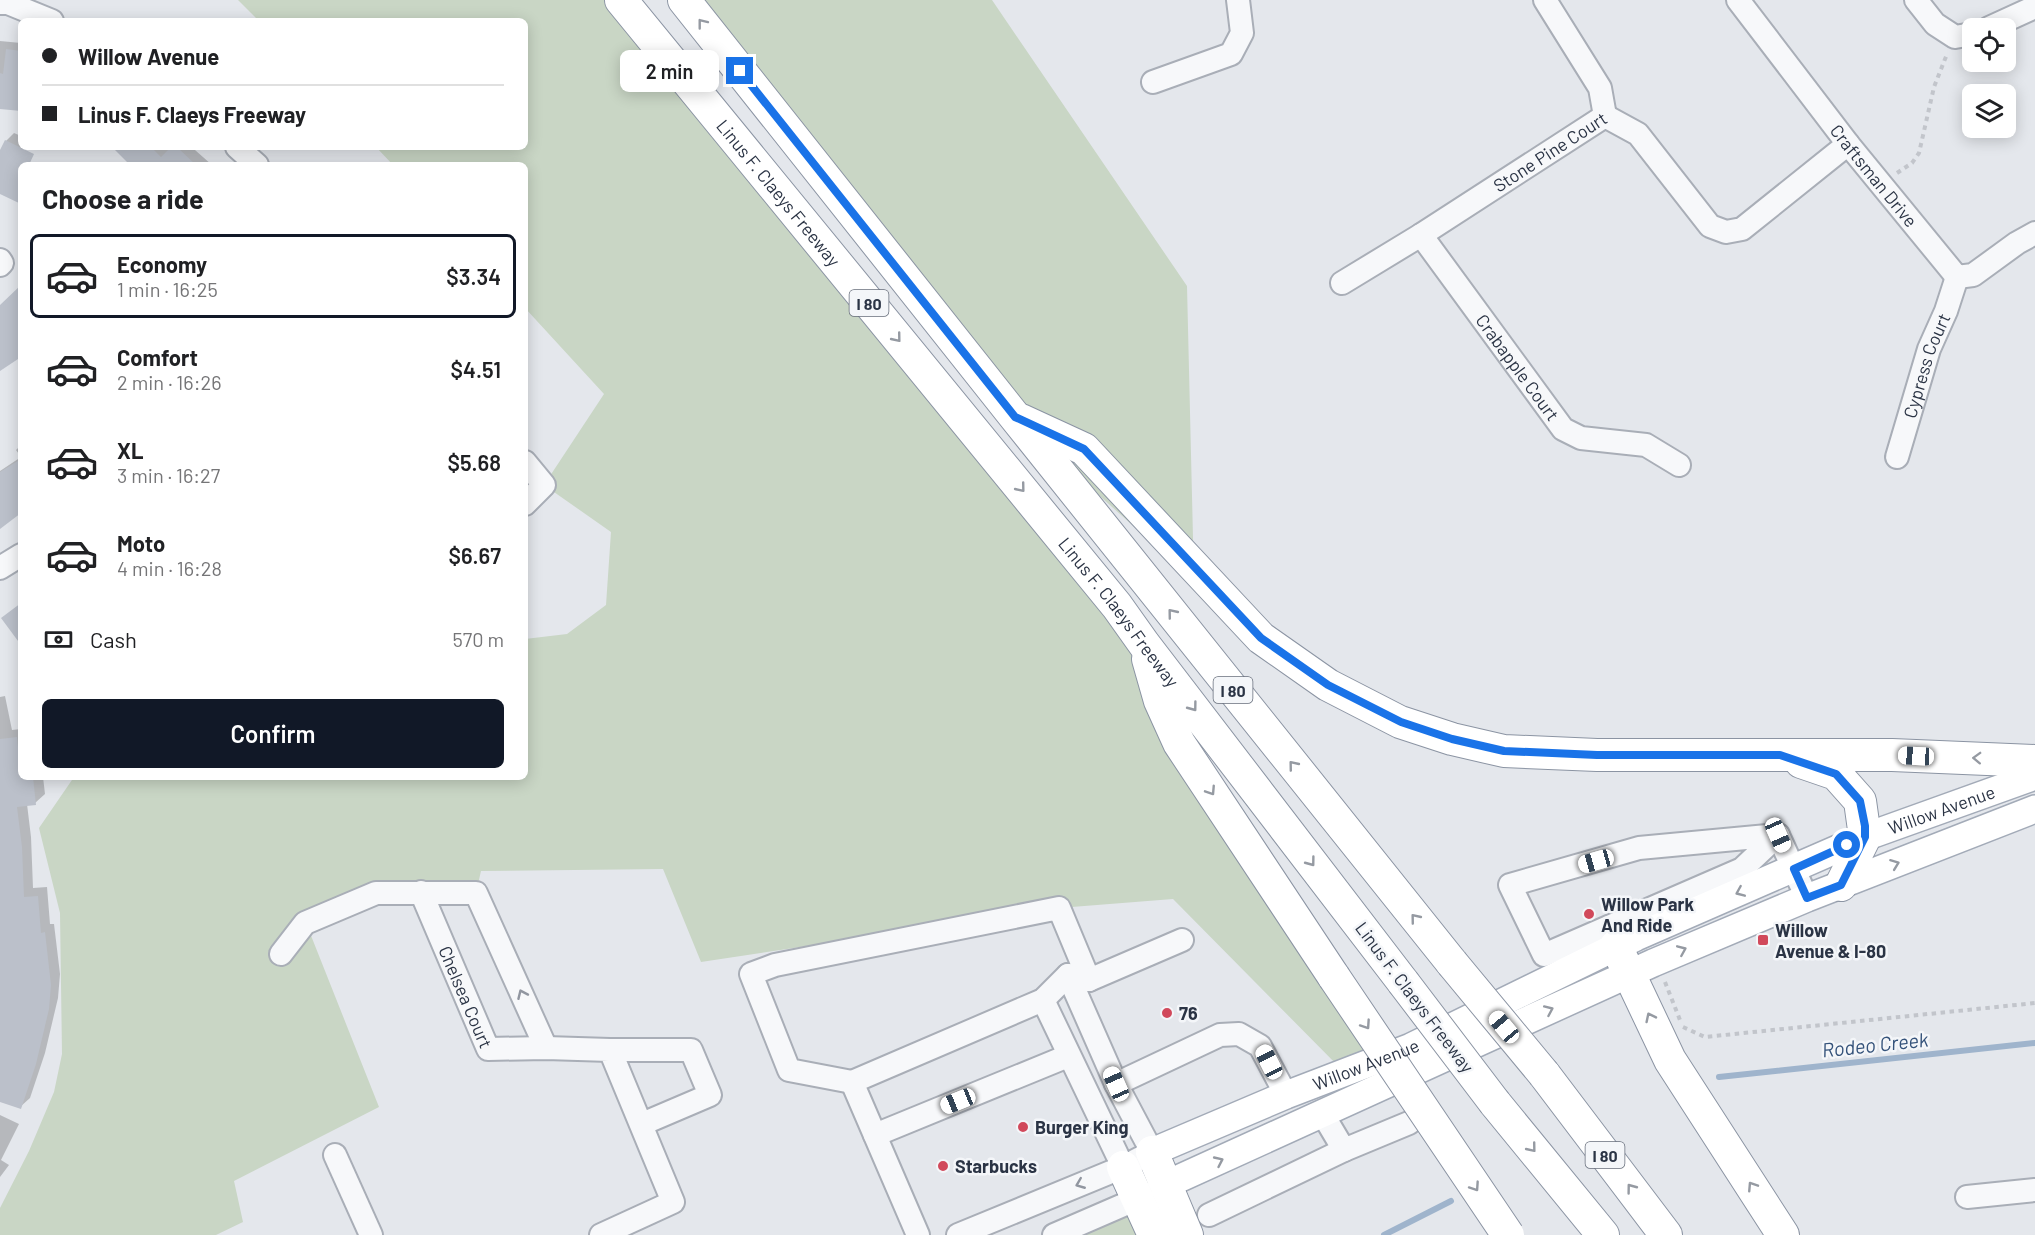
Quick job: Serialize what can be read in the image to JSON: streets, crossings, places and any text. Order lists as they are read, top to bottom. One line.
{"streets":{"highway":["Linus F. Claeys Freeway","I 80"],"main road":["Willow Avenue"],"street":["Stone Pine Court","Craftsman Drive","Cypress Court","Crabapple Court","Chelsea Court"]},"crossings":[["Stone Pine Court","Craftsman Drive"],["Stone Pine Court","Crabapple Court"],["Craftsman Drive","Cypress Court"]],"water":["Rodeo Creek"],"places":{"other":["Willow Park And Ride","76","Burger King","Starbucks"],"transit":["Willow Avenue & I-80"]},"page":{"banner":["Willow Avenue","Linus F. Claeys Freeway"],"bubble":"2 min","heading":"Choose a ride","list":[{"name":"Economy","note":"1 min · 16:25","value":"$3.34"},{"name":"Comfort","note":"2 min · 16:26","value":"$4.51"},{"name":"XL","note":"3 min · 16:27","value":"$5.68"},{"name":"Moto","note":"4 min · 16:28","value":"$6.67"}],"pay":["Cash","570 m"],"buttons":"Confirm"}}
